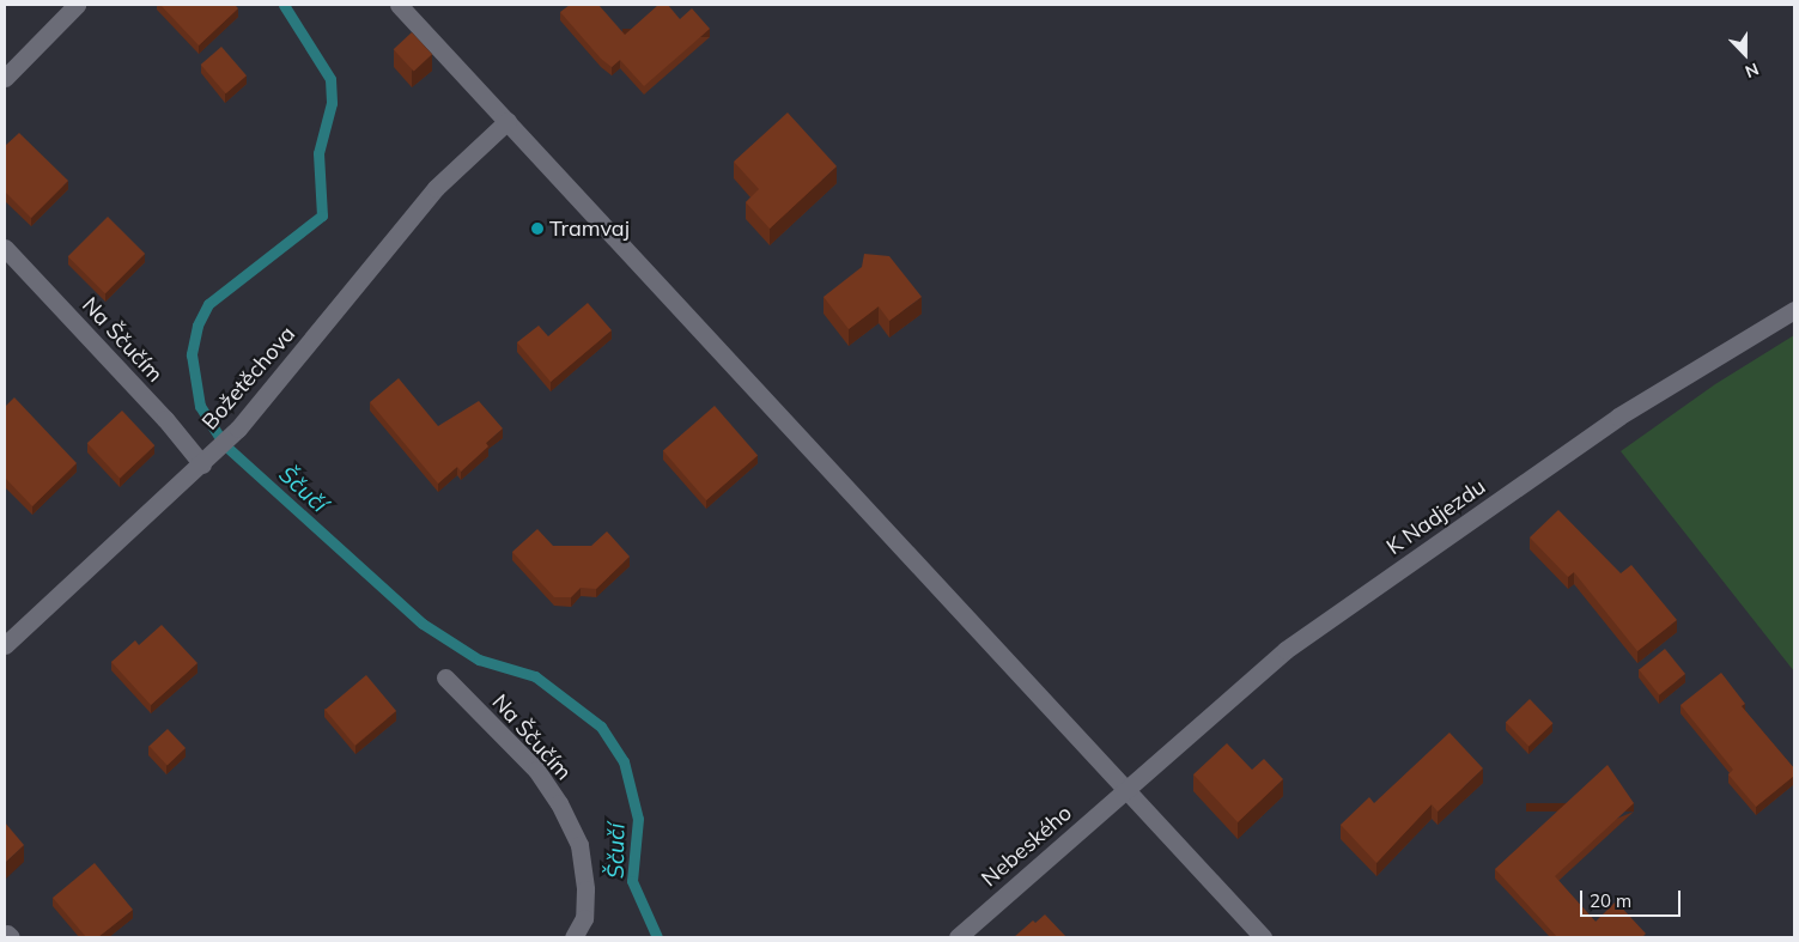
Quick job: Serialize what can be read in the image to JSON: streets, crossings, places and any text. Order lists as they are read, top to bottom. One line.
{"streets":{"street":["Na Ščučím","Božetěchova","K Nadjezdu","Nebeského"]},"crossings":[["Na Ščučím","Božetěchova"],["K Nadjezdu","Nebeského"]],"water":["Ščučí"],"places":["Tramvaj"],"scale_bar":"20 m","north":"bottom"}
